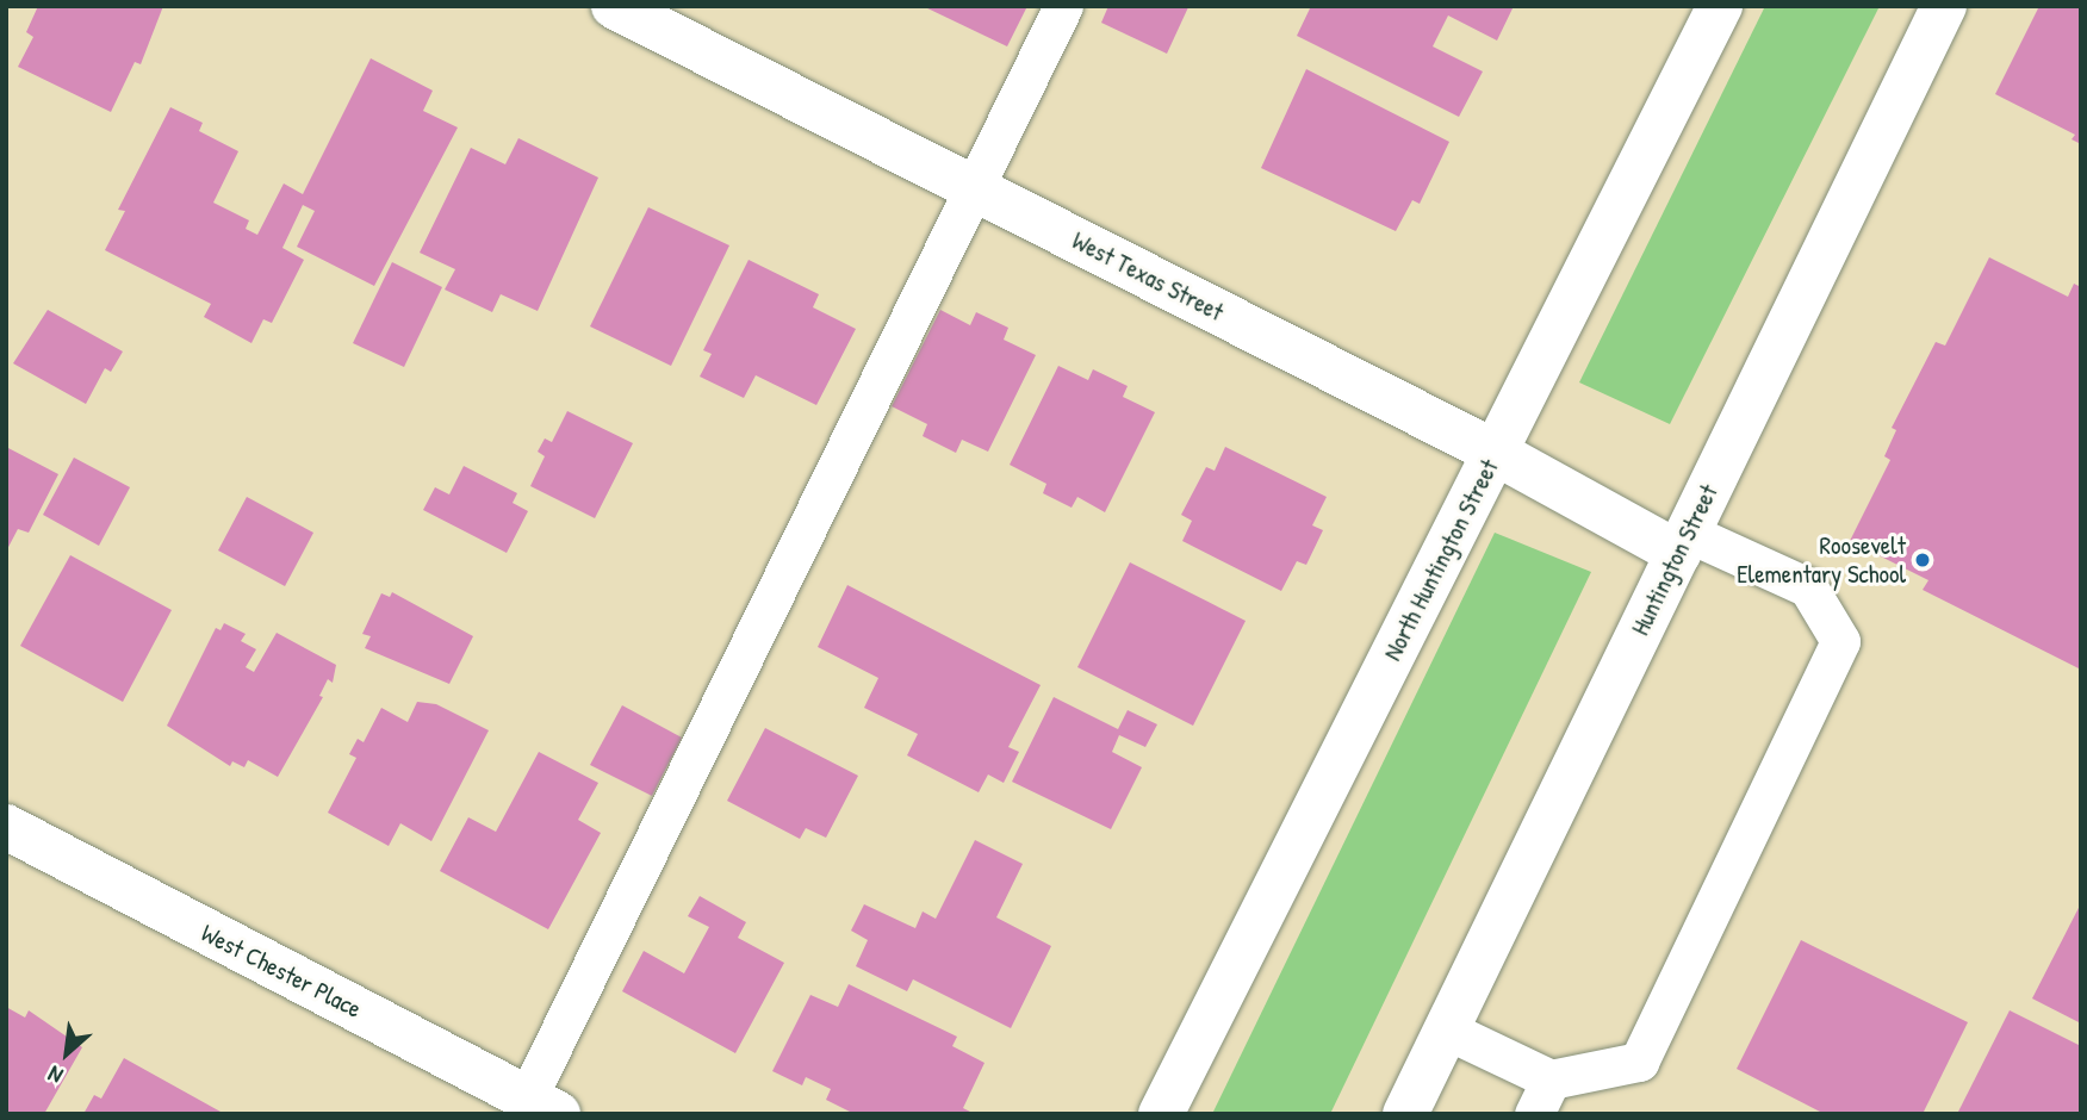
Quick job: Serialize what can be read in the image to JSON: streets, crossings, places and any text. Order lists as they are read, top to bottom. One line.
{"streets":{"street":["West Texas Street","North Huntington Street","Huntington Street","West Chester Place"]},"crossings":[["West Texas Street","North Huntington Street"],["West Texas Street","Huntington Street"]],"places":["Roosevelt Elementary School"],"north":"bottom left"}
